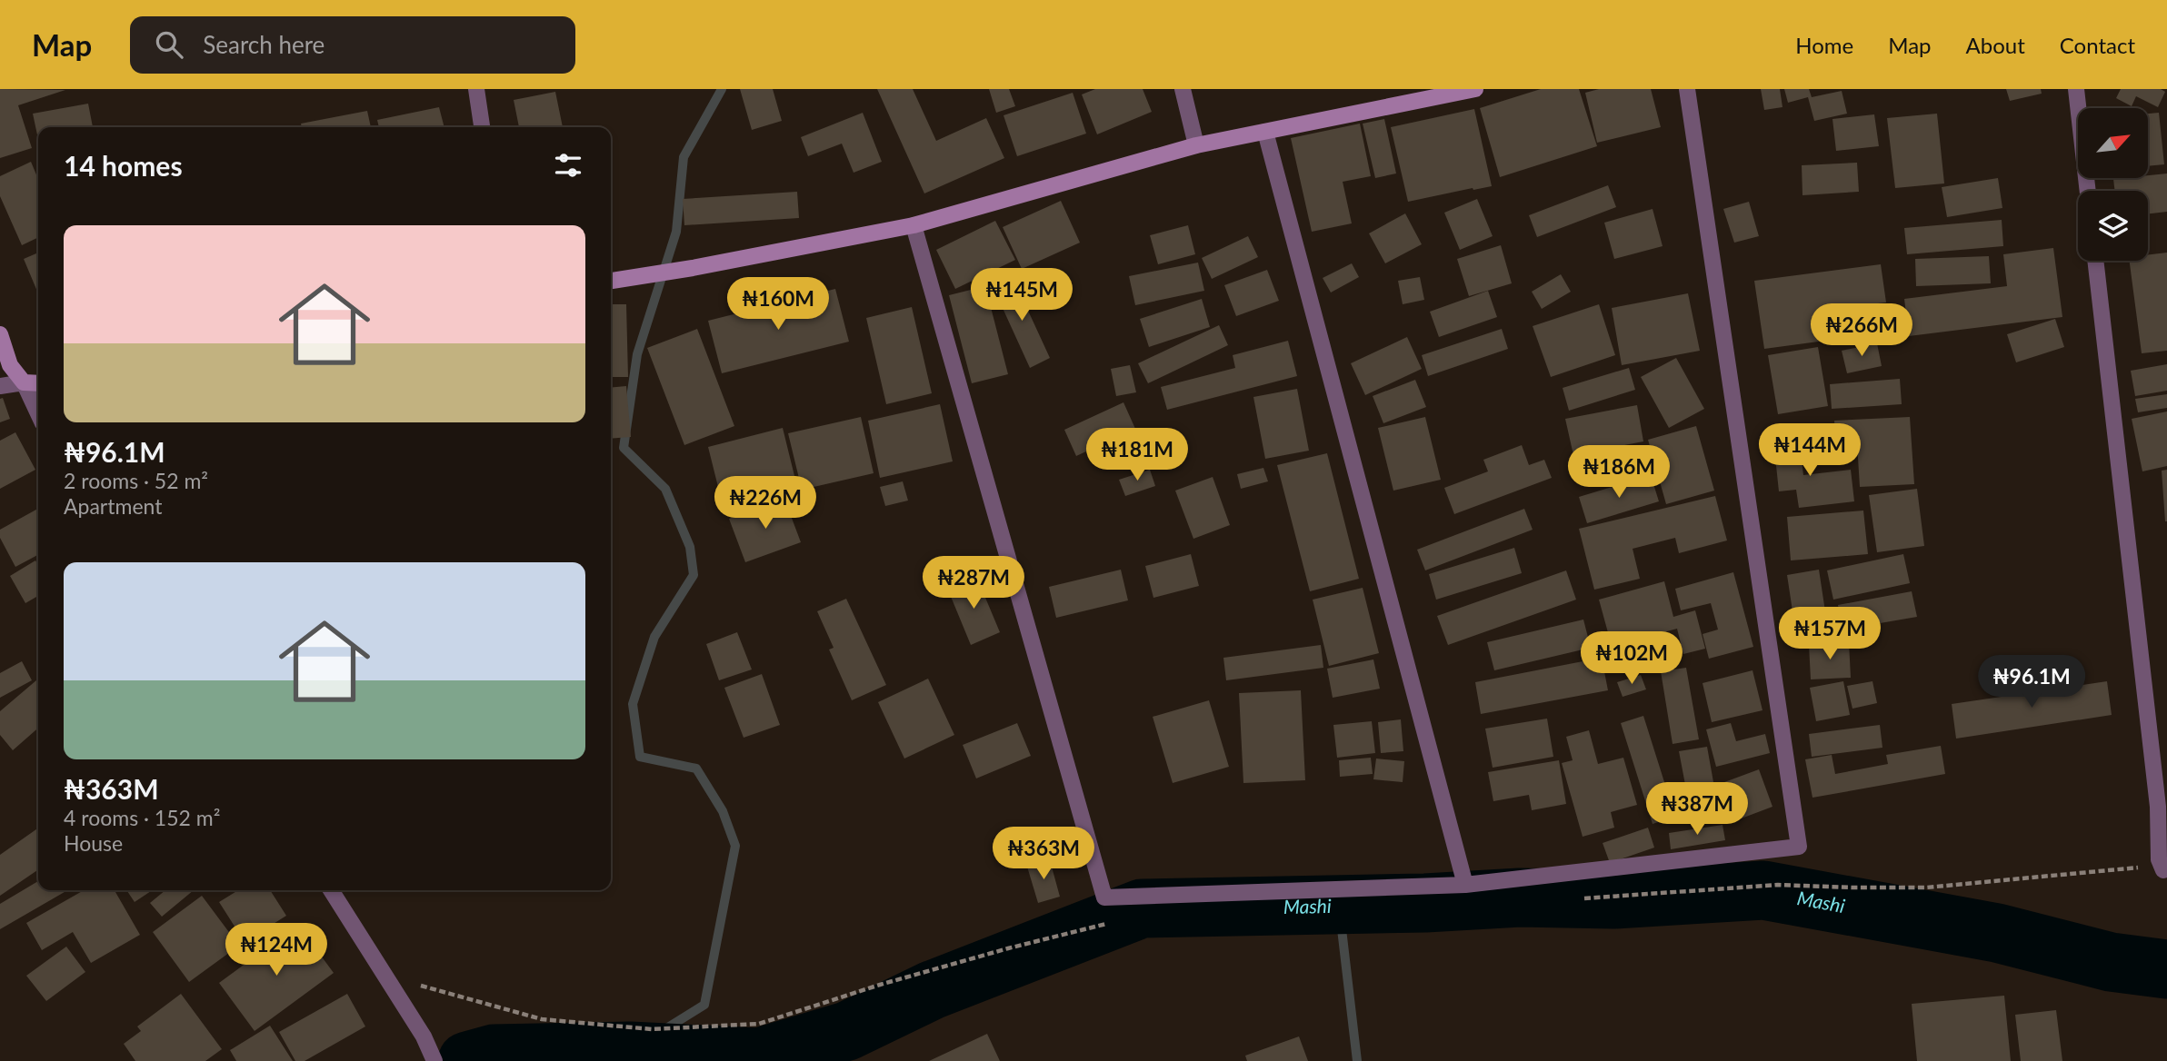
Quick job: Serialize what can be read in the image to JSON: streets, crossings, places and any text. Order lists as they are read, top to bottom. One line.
{"water":["Mashi"],"north":"top right","page":{"header":"Map","search":"Search here","nav":["Home","Map","About","Contact"],"heading":"14 homes","list":[{"name":"₦96.1M","note":"2 rooms · 52 m² · Apartment"},{"name":"₦363M","note":"4 rooms · 152 m² · House"}],"price":["₦145M","₦160M","₦266M","₦144M","₦181M","₦186M","₦226M","₦287M","₦157M","₦102M","₦96.1M","₦387M","₦363M","₦124M"]}}
